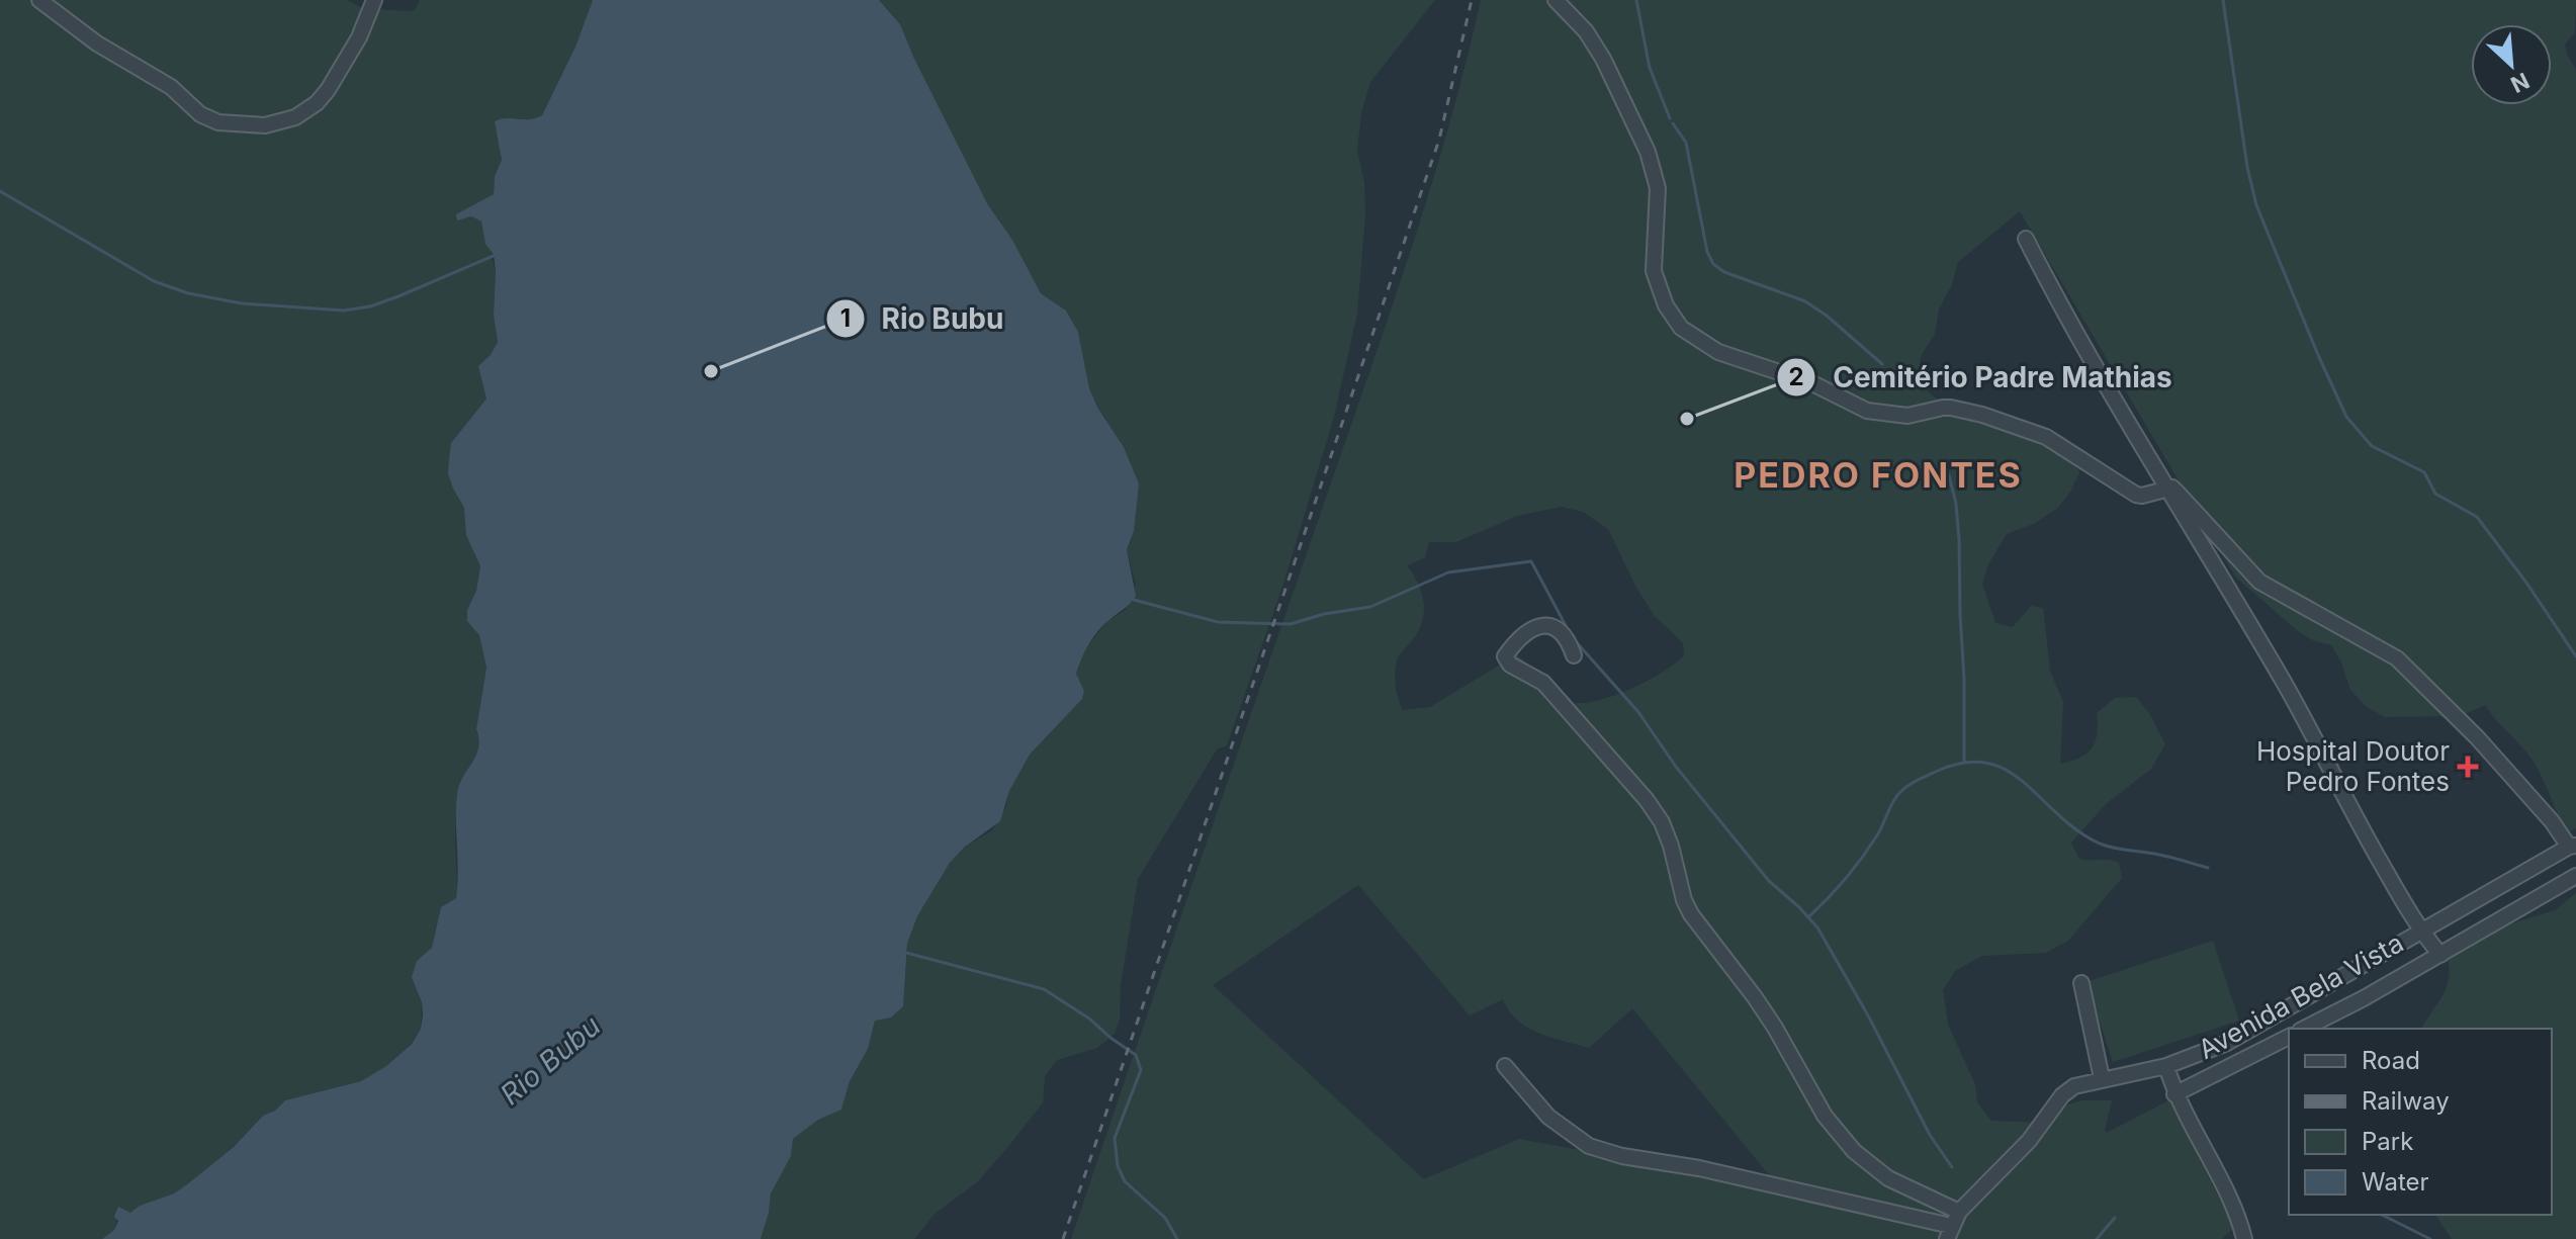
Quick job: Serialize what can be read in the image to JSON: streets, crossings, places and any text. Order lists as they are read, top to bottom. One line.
{"streets":{"street":["Avenida Bela Vista"]},"districts":["PEDRO FONTES"],"water":["Rio Bubu"],"places":{"other":["Rio Bubu","Cemitério Padre Mathias"],"health":["Hospital Doutor Pedro Fontes"]},"legend":["Road","Railway","Park","Water"],"north":"bottom right"}
